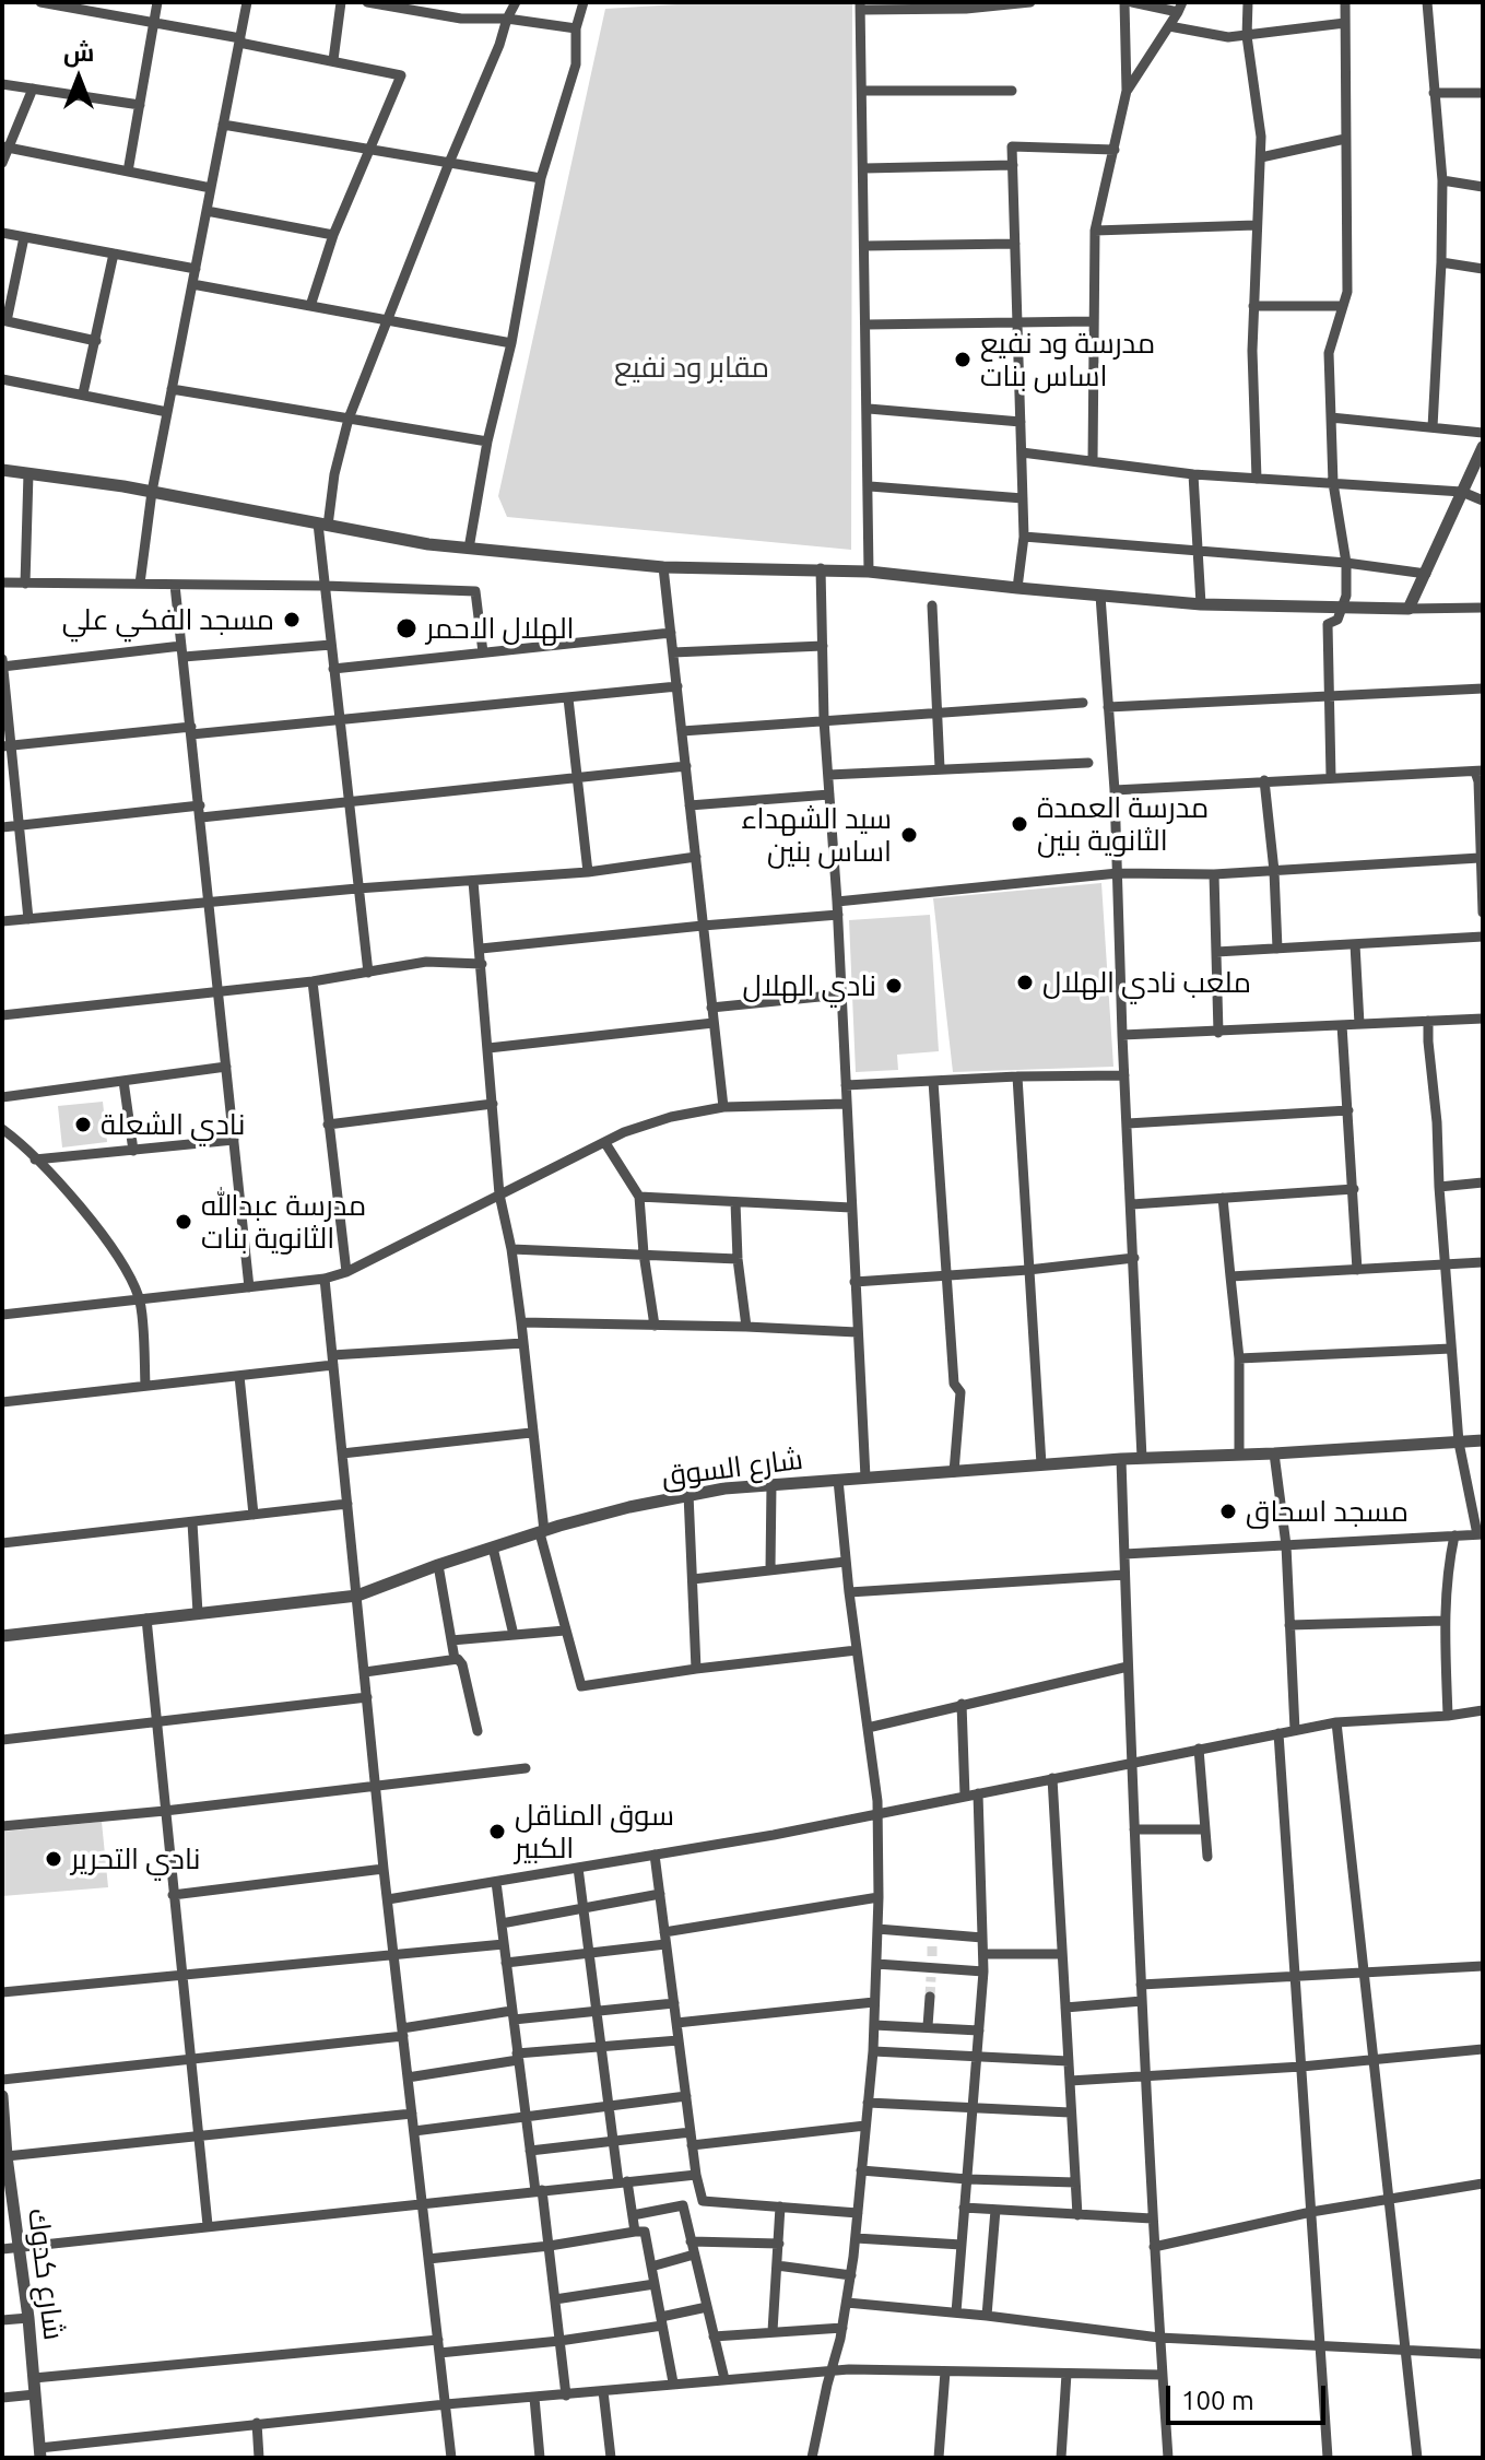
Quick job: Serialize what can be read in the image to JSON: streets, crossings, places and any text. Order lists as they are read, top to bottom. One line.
{"streets":{"street":["شارع السوق","شارع كدوك"]},"parks":["مقابر ود نفيع"],"places":["مدرسة ود نفيع اساس بنات","مسجد الفكي علي","الهلال الاحمر","مدرسة العمدة الثانوية بنين","سيد الشهداء اساس بنين","ملعب نادي الهلال","نادي الهلال","نادي الشعلة","مدرسة عبدالله الثانوية بنات","مسجد اسحاق","سوق المناقل الكبير","نادي التحرير"],"scale_bar":"100 m","north":"top"}
